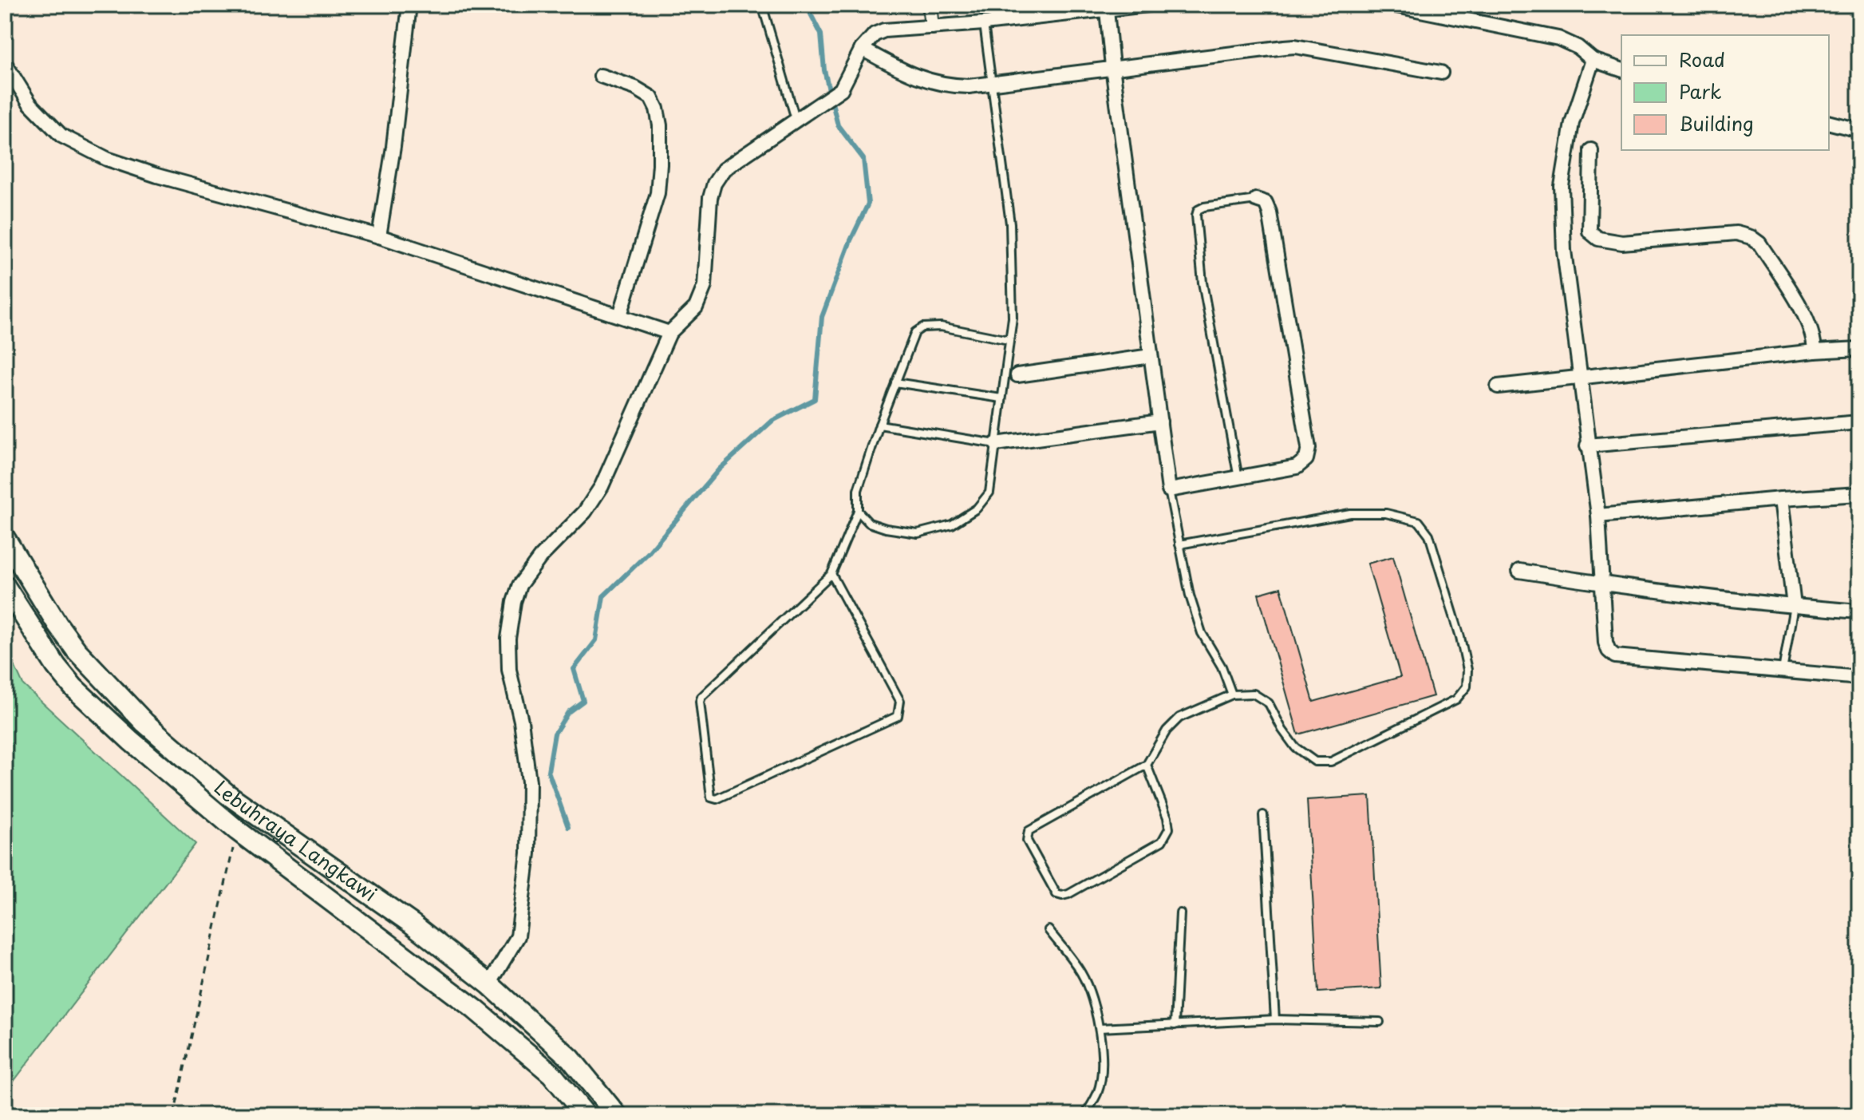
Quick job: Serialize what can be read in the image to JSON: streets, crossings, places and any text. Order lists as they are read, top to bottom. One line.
{"streets":{"main road":["Lebuhraya Langkawi"]},"legend":["Road","Park","Building"]}
